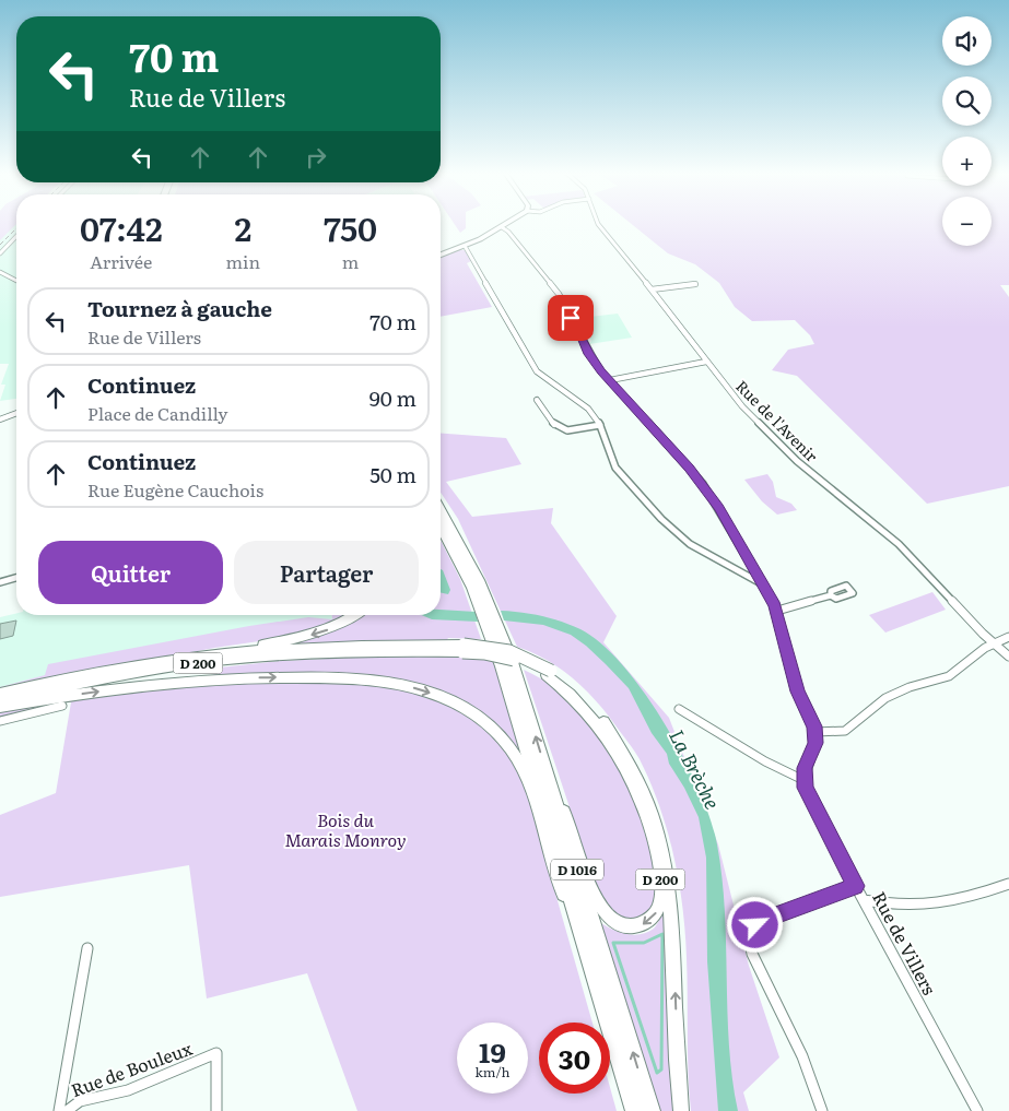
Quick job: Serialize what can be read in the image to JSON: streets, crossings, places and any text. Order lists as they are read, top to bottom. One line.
{"streets":{"highway":["D 1016"],"main road":["D 200"],"street":["Rue de l'Avenir","Rue de Villers","Rue de Bouleux"]},"crossings":[["D 200","D 1016"]],"water":["La Brèche"],"parks":["Bois du Marais Monroy"],"page":{"map_buttons":["+","−"],"turn":["70 m","Rue de Villers"],"eta":["07:42","Arrivée","2","min","750","m"],"list":[{"name":"Tournez à gauche","note":"Rue de Villers","value":"70 m"},{"name":"Continuez","note":"Place de Candilly","value":"90 m"},{"name":"Continuez","note":"Rue Eugène Cauchois","value":"50 m"}],"buttons":["Quitter","Partager"],"speed":"19 km/h","limit":"30"}}
